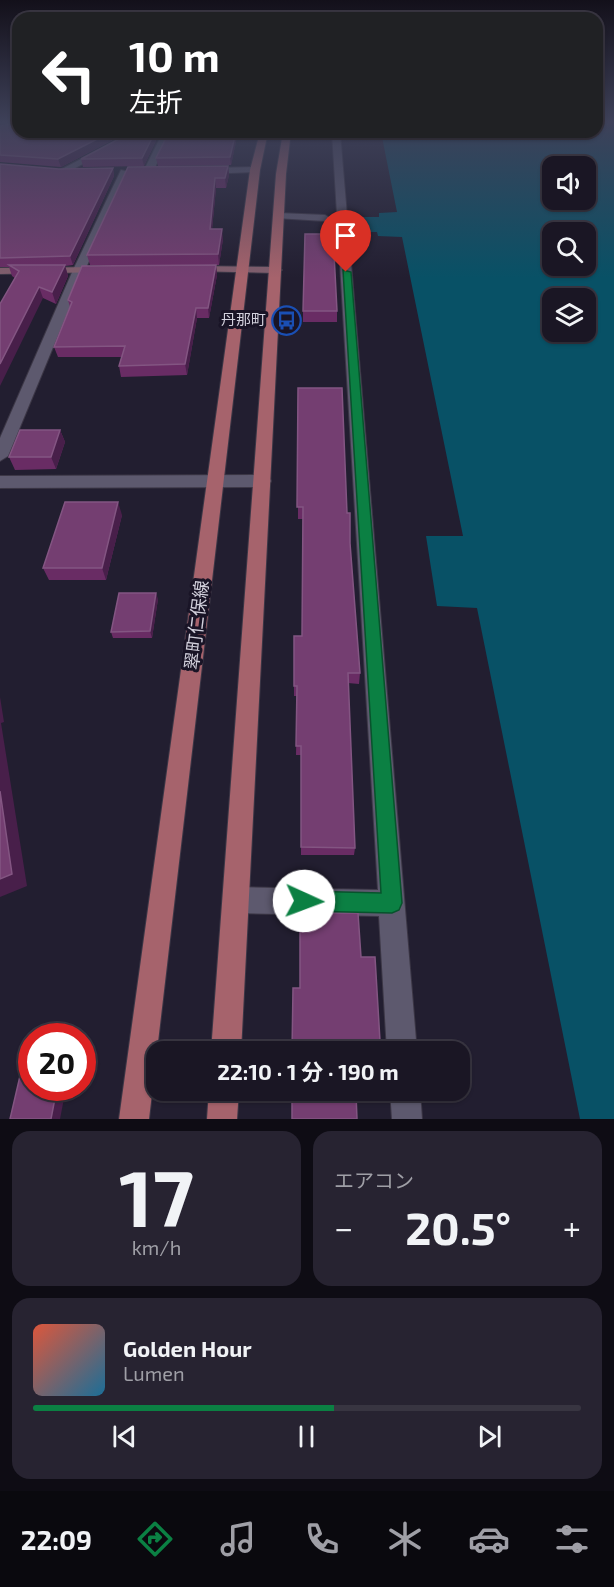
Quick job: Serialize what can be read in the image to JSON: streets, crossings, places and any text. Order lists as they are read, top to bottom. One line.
{"streets":{"main road":["翠町仁保線"]},"places":{"bus stop":["丹那町"]},"page":{"turn":["10 m","左折"],"limit":"20","trip":"22:10 · 1 分 · 190 m","tile":[["17","km/h"],"エアコン"],"heat":["−","20.5°","+"],"song":["Golden Hour","Lumen"],"tabs":"22:09"}}
